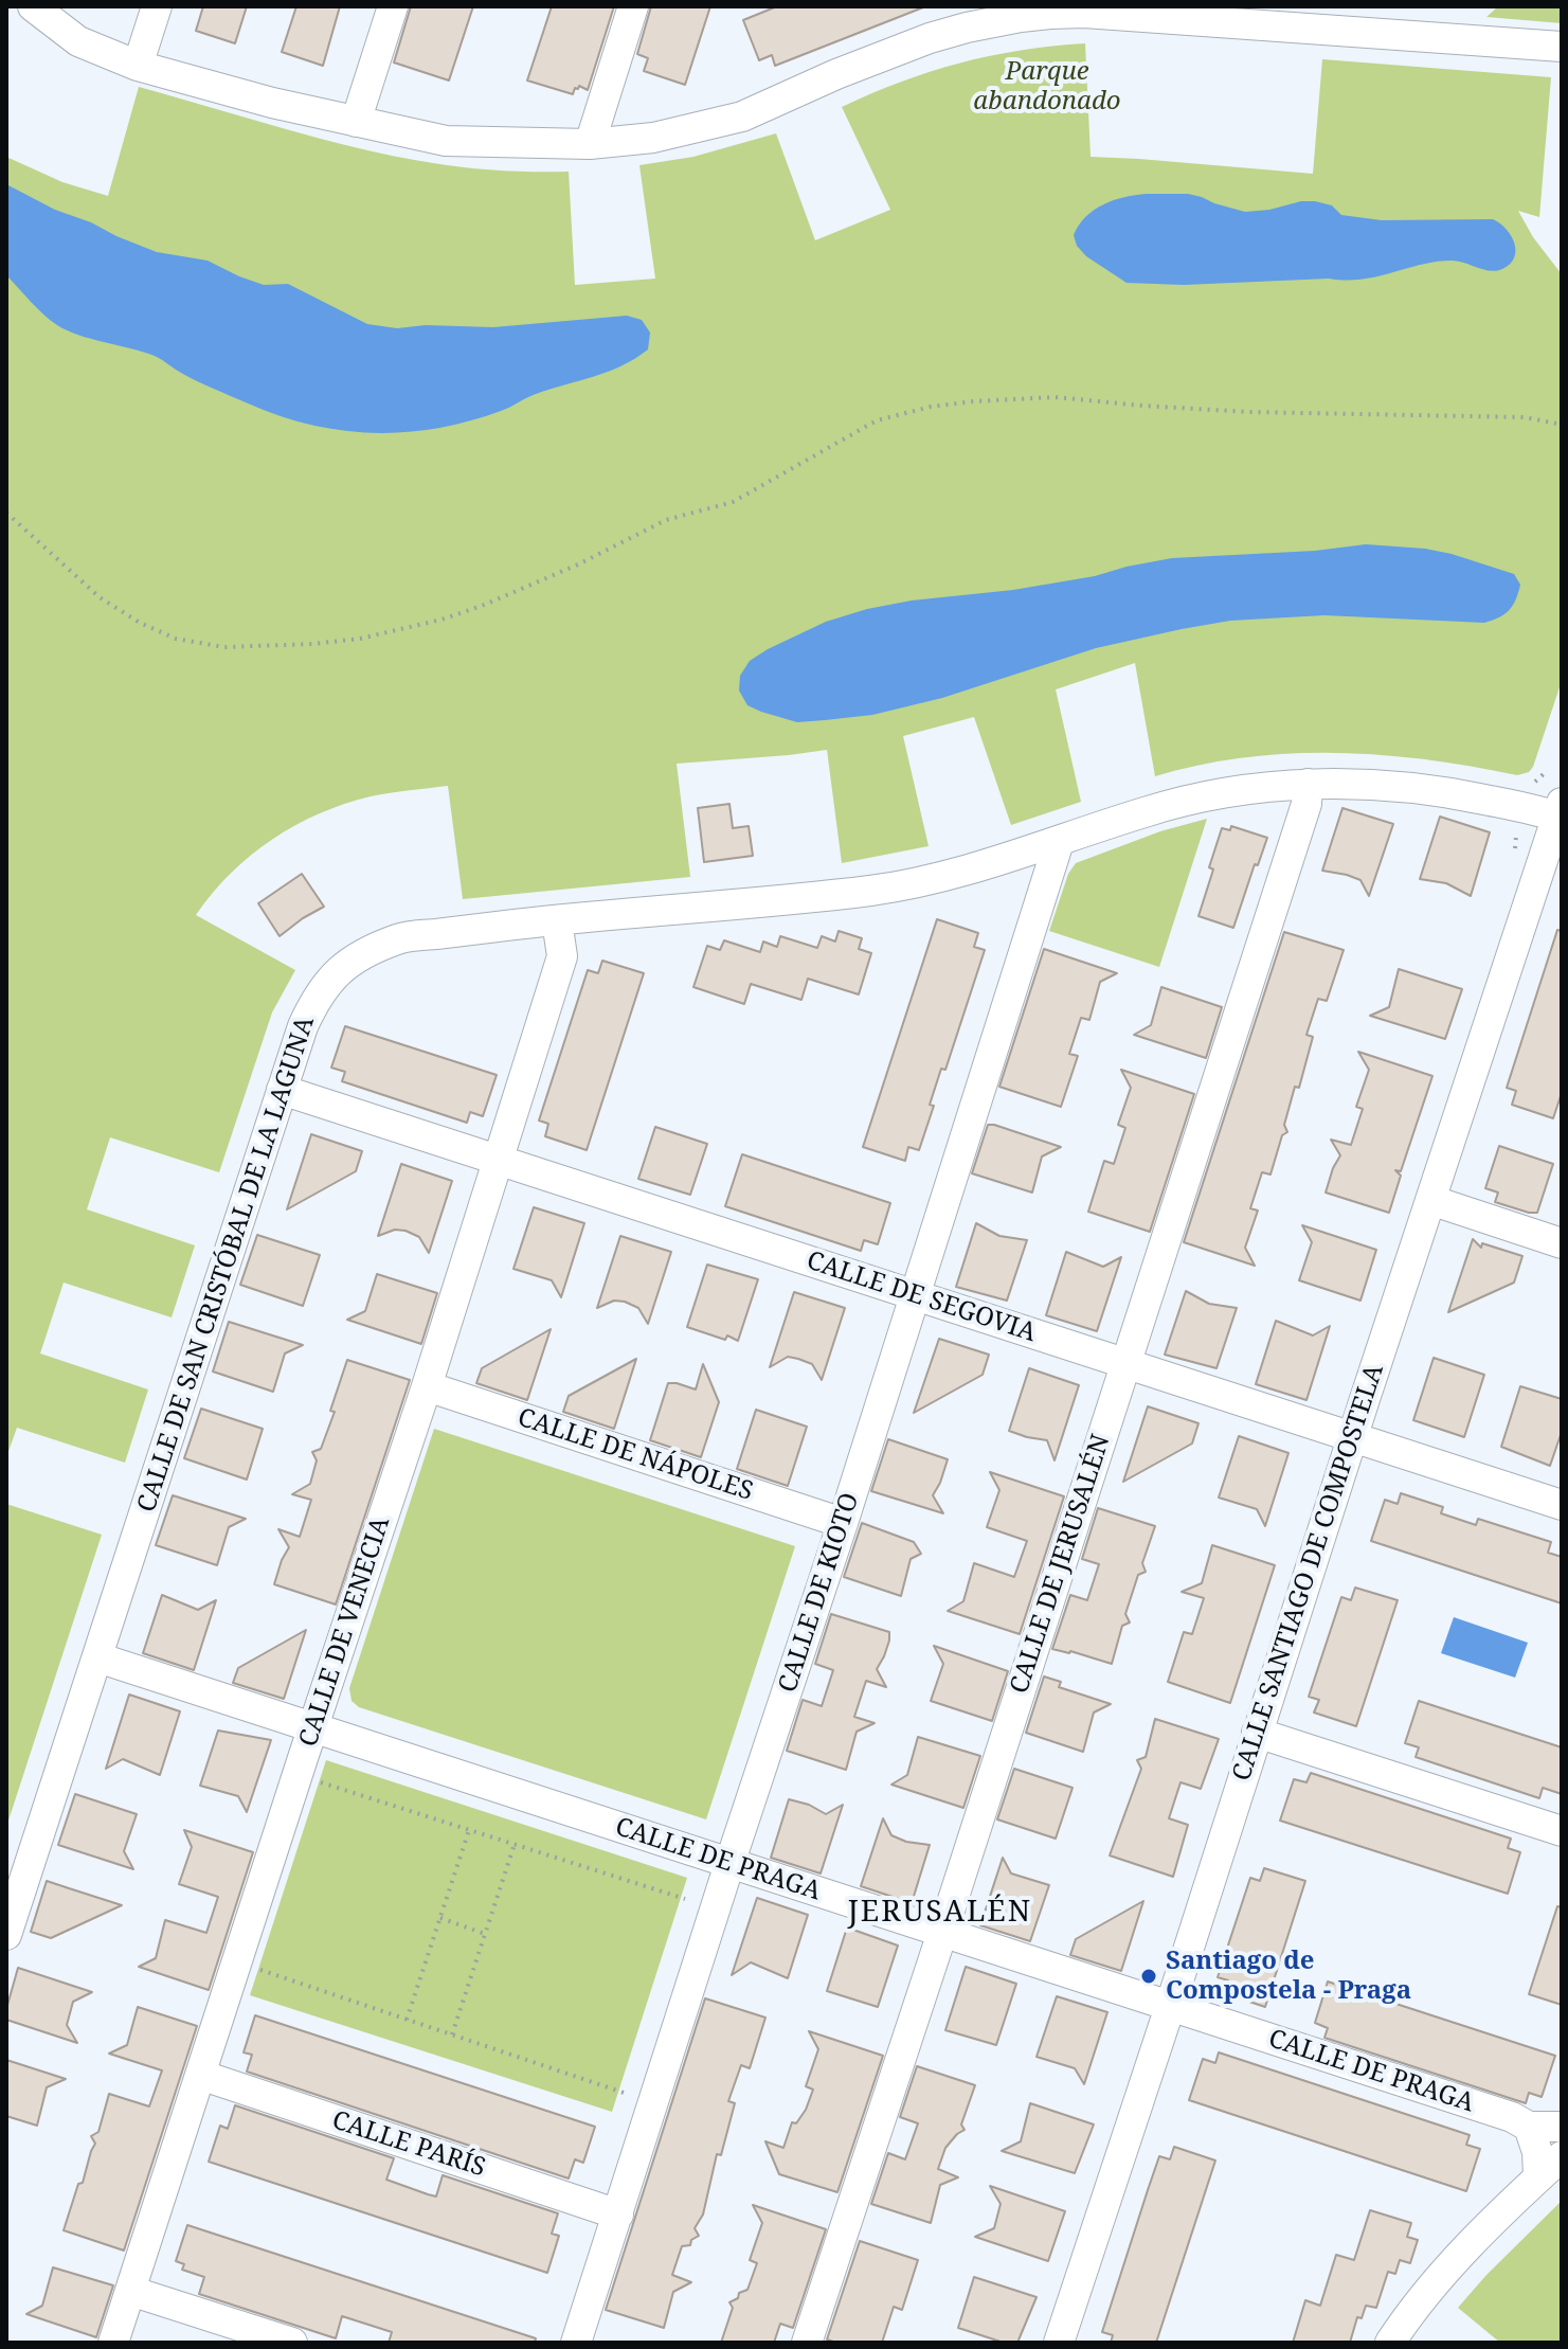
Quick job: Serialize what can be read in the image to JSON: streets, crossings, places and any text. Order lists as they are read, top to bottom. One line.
{"streets":{"street":["CALLE DE SAN CRISTÓBAL DE LA LAGUNA","CALLE DE SEGOVIA","CALLE DE NÁPOLES","CALLE DE JERUSALÉN","CALLE SANTIAGO DE COMPOSTELA","CALLE DE KIOTO","CALLE DE VENECIA","CALLE DE PRAGA","CALLE PARÍS"]},"crossings":[["CALLE DE SAN CRISTÓBAL DE LA LAGUNA","CALLE DE SEGOVIA"],["CALLE DE SAN CRISTÓBAL DE LA LAGUNA","CALLE DE JERUSALÉN"],["CALLE DE SAN CRISTÓBAL DE LA LAGUNA","CALLE SANTIAGO DE COMPOSTELA"],["CALLE DE SAN CRISTÓBAL DE LA LAGUNA","CALLE DE KIOTO"],["CALLE DE SAN CRISTÓBAL DE LA LAGUNA","CALLE DE VENECIA"],["CALLE DE SAN CRISTÓBAL DE LA LAGUNA","CALLE DE PRAGA"],["CALLE DE SEGOVIA","CALLE DE JERUSALÉN"],["CALLE DE SEGOVIA","CALLE SANTIAGO DE COMPOSTELA"],["CALLE DE SEGOVIA","CALLE DE KIOTO"],["CALLE DE SEGOVIA","CALLE DE VENECIA"],["CALLE DE NÁPOLES","CALLE DE KIOTO"],["CALLE DE NÁPOLES","CALLE DE VENECIA"],["CALLE DE JERUSALÉN","CALLE DE PRAGA"],["CALLE SANTIAGO DE COMPOSTELA","CALLE DE PRAGA"],["CALLE DE KIOTO","CALLE DE PRAGA"],["CALLE DE KIOTO","CALLE PARÍS"],["CALLE DE VENECIA","CALLE DE PRAGA"],["CALLE DE VENECIA","CALLE PARÍS"]],"districts":["JERUSALÉN"],"parks":["Parque abandonado"],"places":["Santiago de Compostela - Praga"]}
